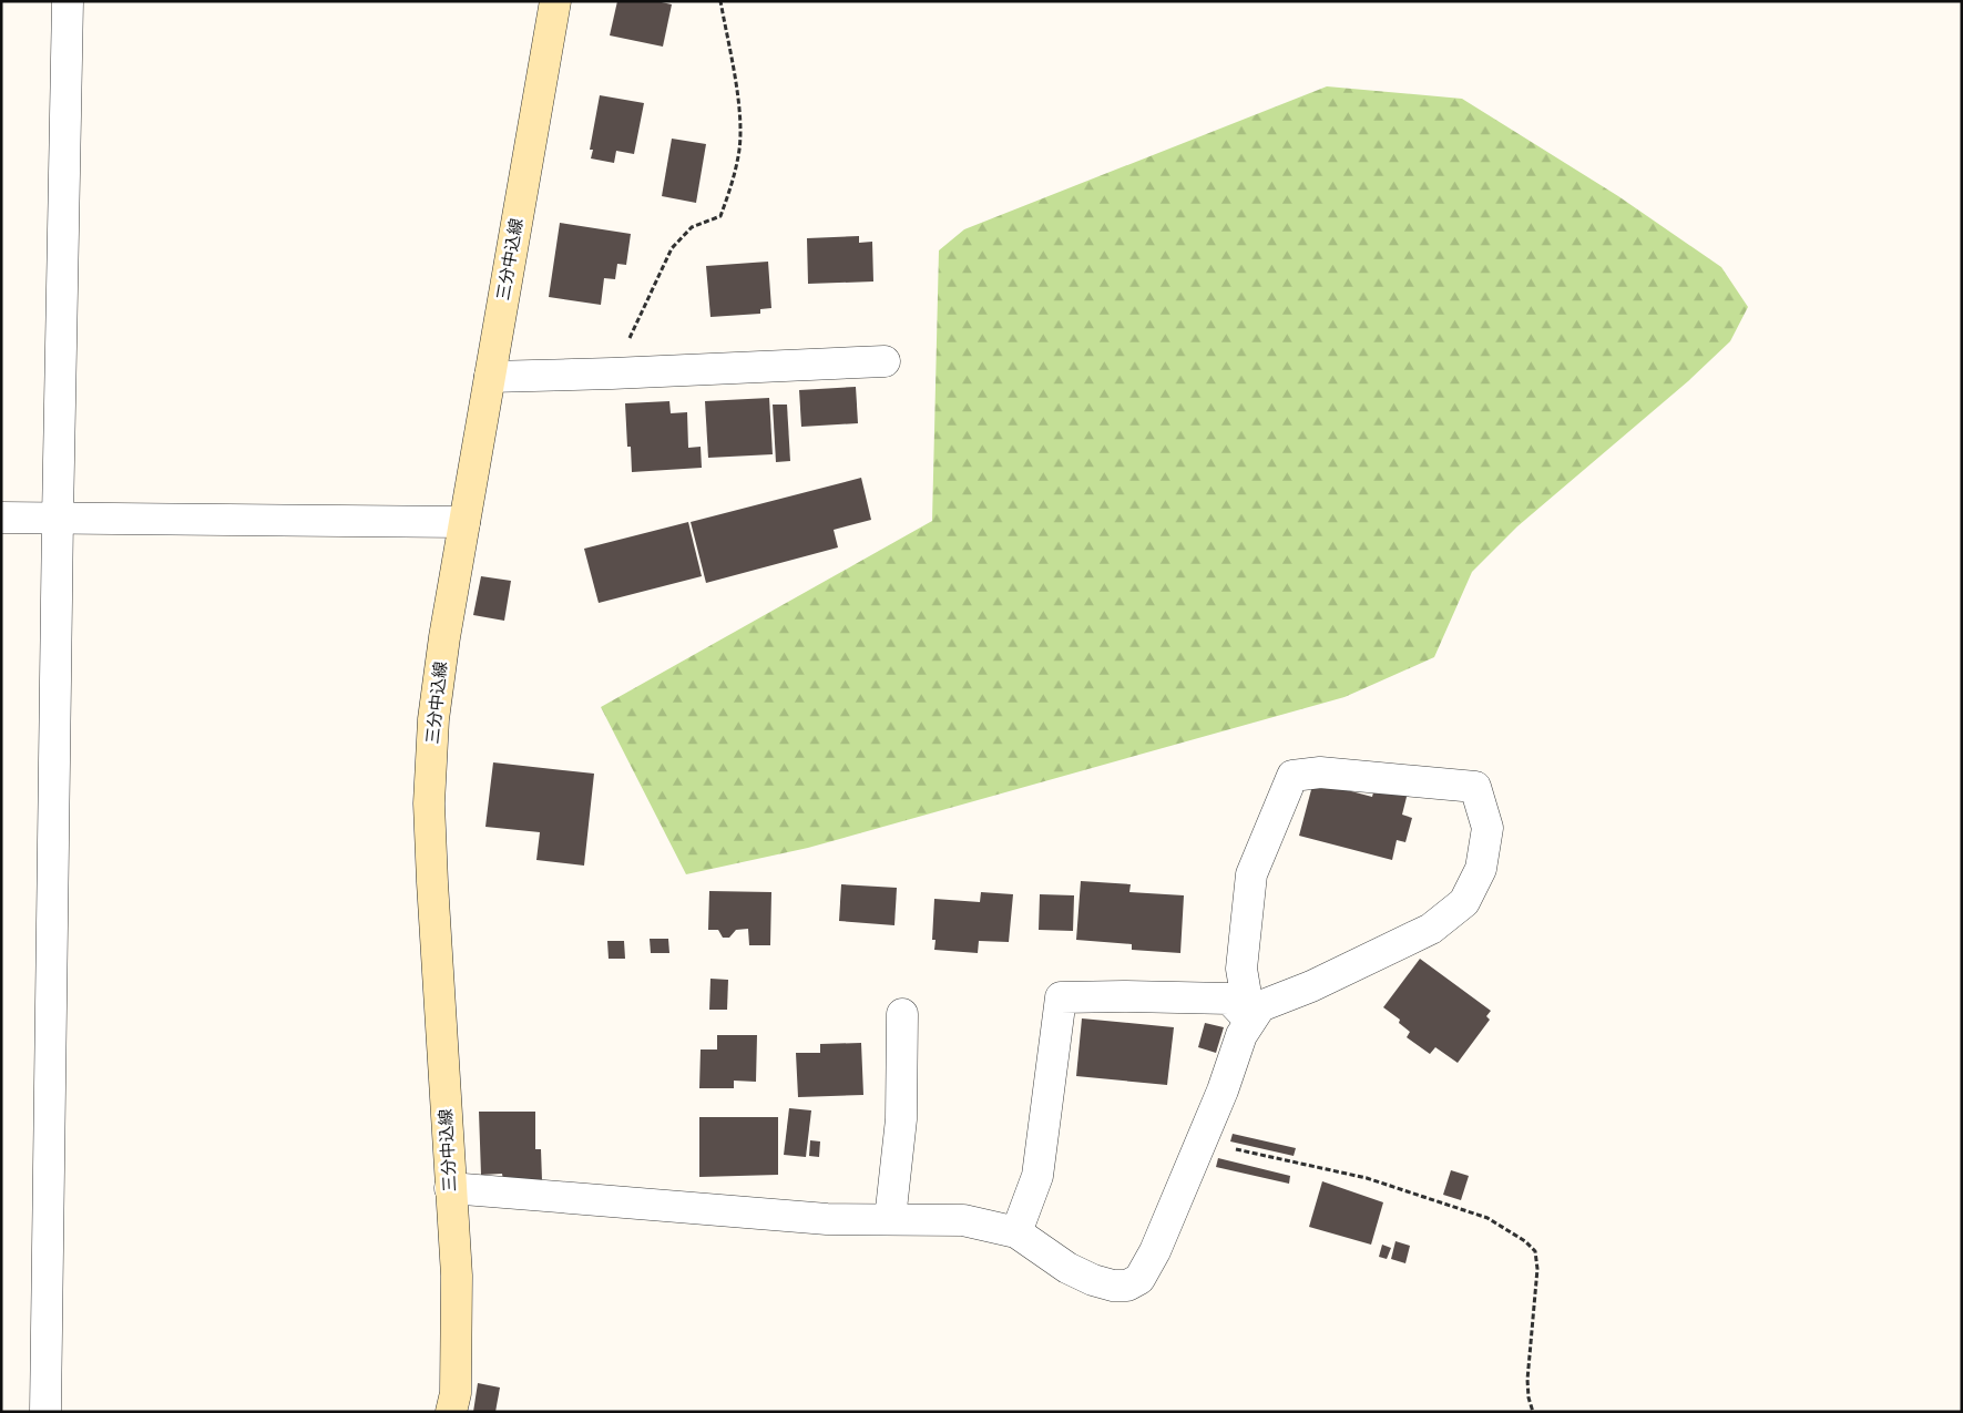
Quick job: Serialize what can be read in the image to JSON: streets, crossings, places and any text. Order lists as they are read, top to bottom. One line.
{"streets":{"main road":["三分中込線"]}}
